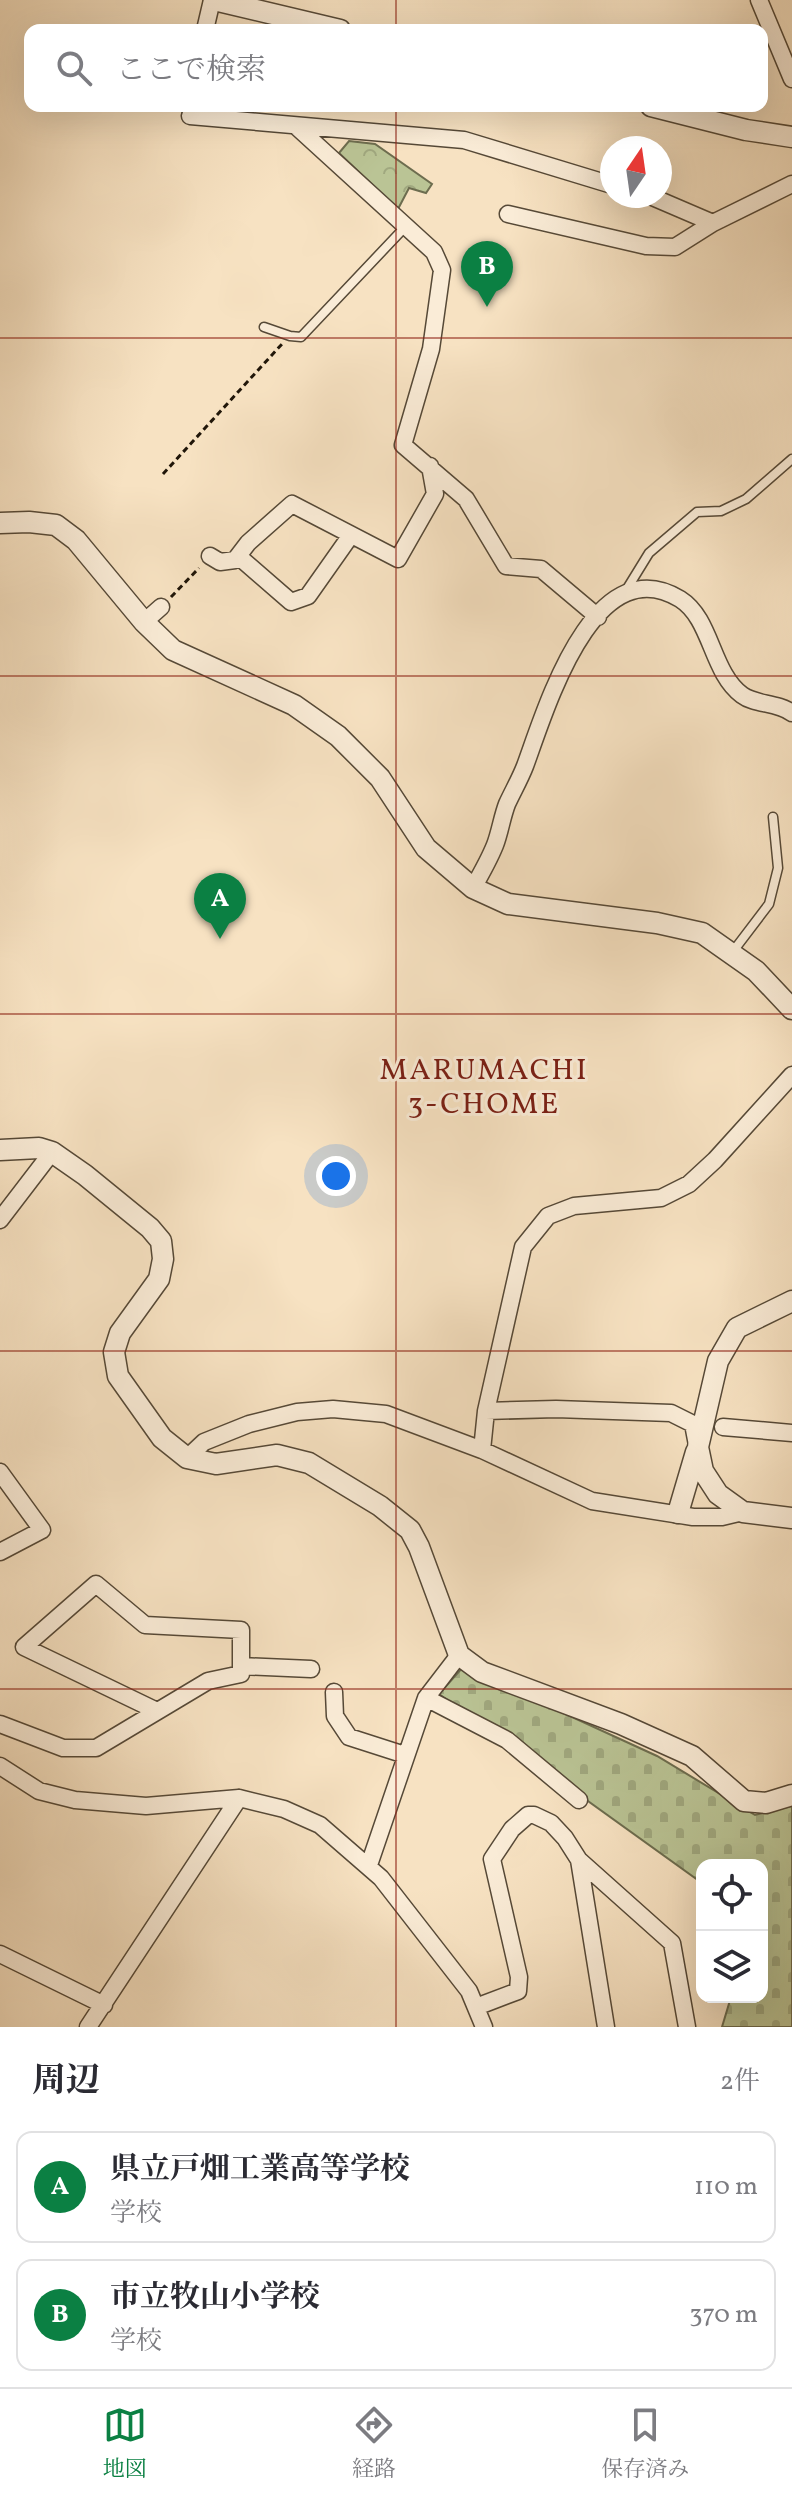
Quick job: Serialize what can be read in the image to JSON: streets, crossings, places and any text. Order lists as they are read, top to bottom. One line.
{"districts":["MARUMACHI 3-CHOME"],"north":"top","page":{"search":"ここで検索","pins":["B","A"],"heading":["周辺","2件"],"list":[{"mark":"A","name":"県立戸畑工業高等学校","note":"学校","value":"110 m"},{"mark":"B","name":"市立牧山小学校","note":"学校","value":"370 m"}],"nav":["地図","経路","保存済み"]}}
